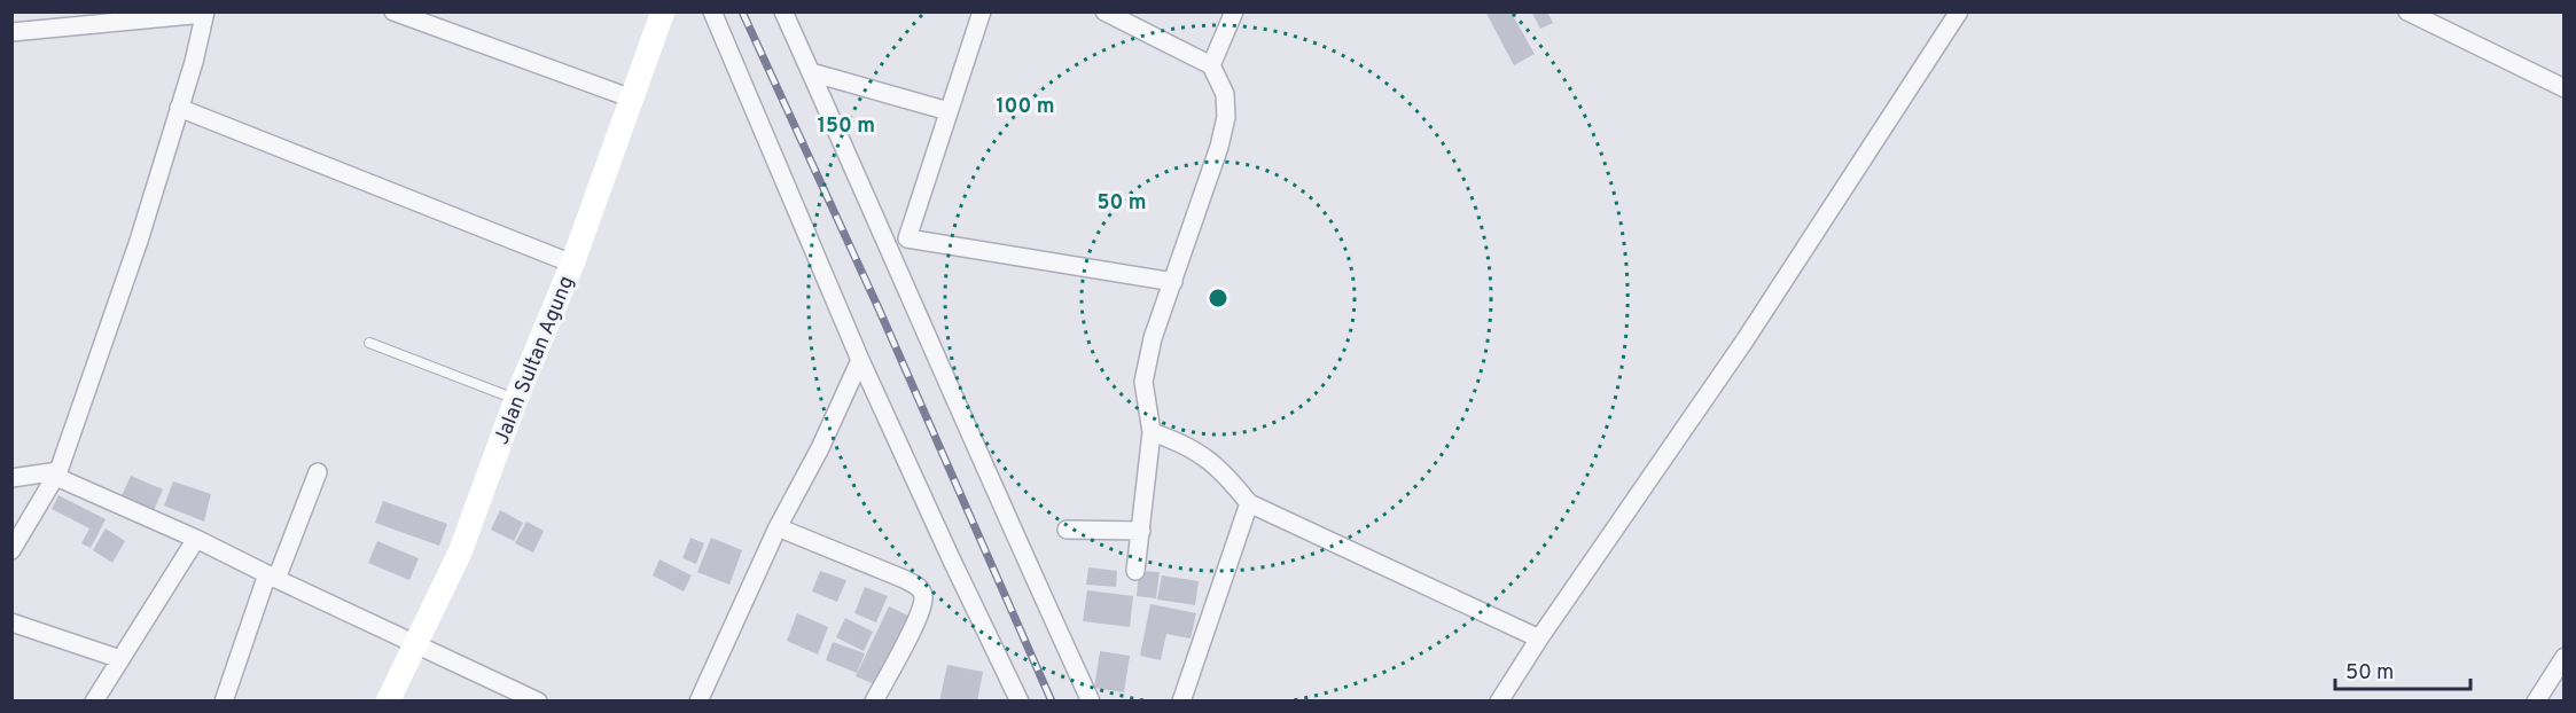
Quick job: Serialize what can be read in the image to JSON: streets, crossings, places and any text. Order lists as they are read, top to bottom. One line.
{"streets":{"street":["Jalan Sultan Agung"]},"scale_bar":"50 m","rings":["100 m","150 m","50 m"]}
